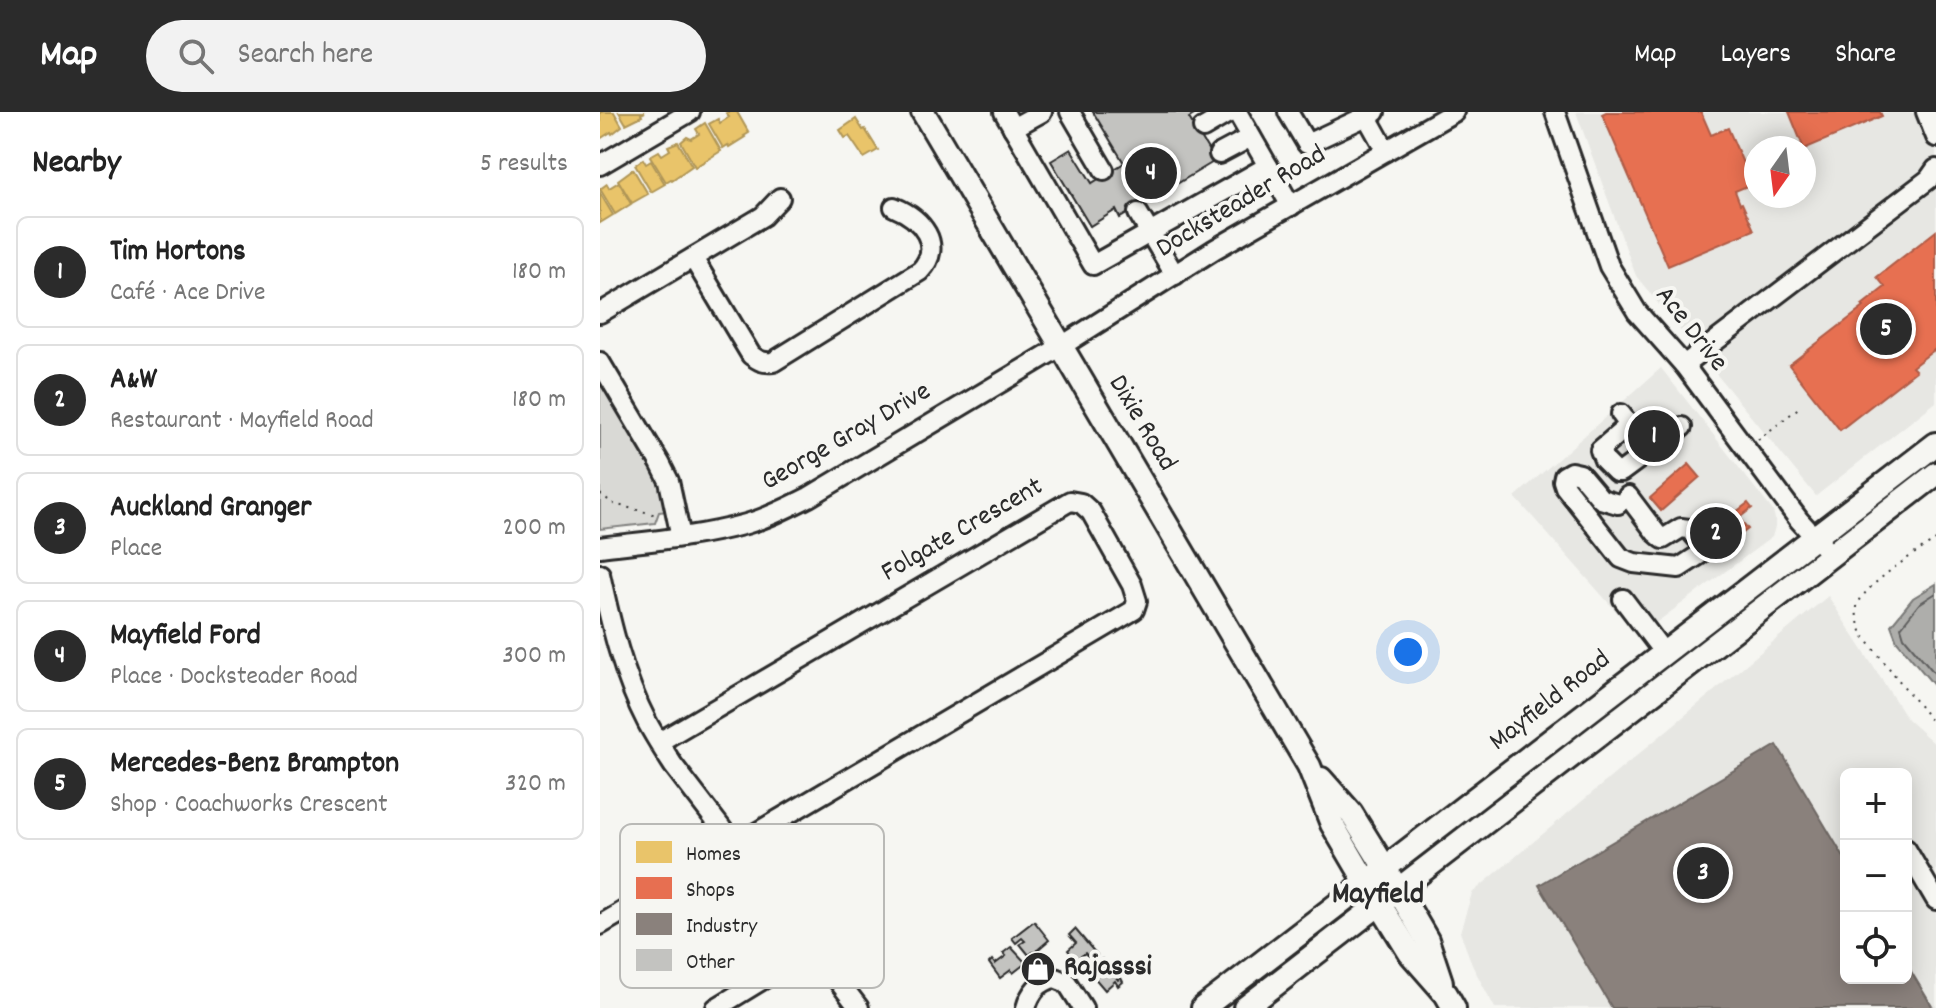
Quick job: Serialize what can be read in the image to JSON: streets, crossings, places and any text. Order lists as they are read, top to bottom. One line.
{"streets":{"main road":["Dixie Road","Mayfield Road"],"street":["Docksteader Road","Ace Drive","George Gray Drive","Folgate Crescent"]},"crossings":[["Docksteader Road","Dixie Road"],["Docksteader Road","George Gray Drive"],["Ace Drive","Mayfield Road"],["Dixie Road","George Gray Drive"],["Dixie Road","Mayfield Road"]],"districts":["Mayfield"],"places":{"shop":["Rajasssi"]},"legend":["Homes","Shops","Industry","Other"],"north":"bottom","page":{"header":"Map","search":"Search here","nav":["Map","Layers","Share"],"heading":["Nearby","5 results"],"pins":["4","5","1","2","3"],"list":[{"mark":"1","name":"Tim Hortons","note":"Café · Ace Drive","value":"180 m"},{"mark":"2","name":"A&W","note":"Restaurant · Mayfield Road","value":"180 m"},{"mark":"3","name":"Auckland Granger","note":"Place","value":"200 m"},{"mark":"4","name":"Mayfield Ford","note":"Place · Docksteader Road","value":"300 m"},{"mark":"5","name":"Mercedes-Benz Brampton","note":"Shop · Coachworks Crescent","value":"320 m"}],"map_buttons":["+","−"]}}
